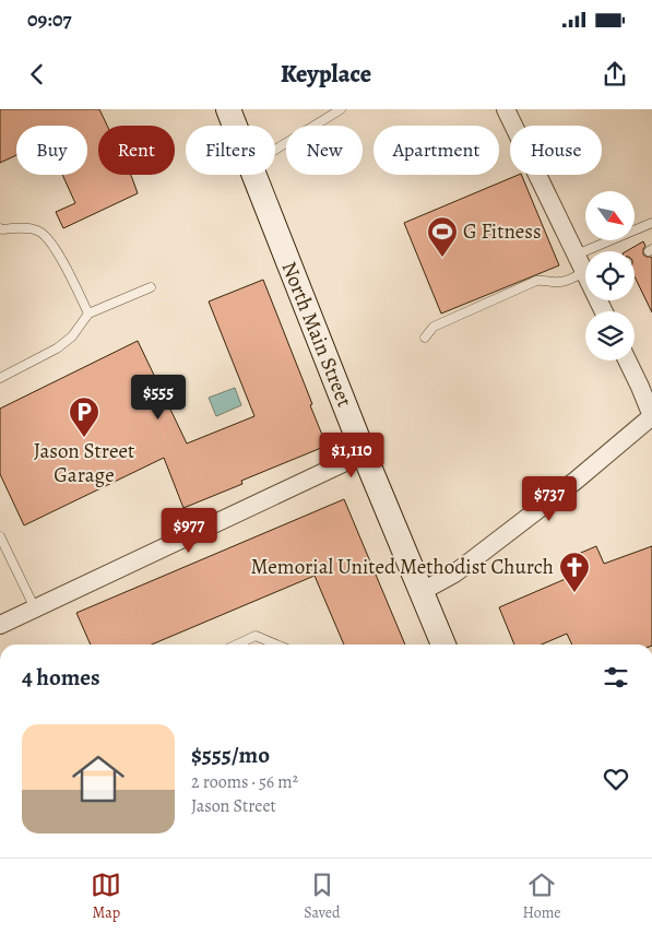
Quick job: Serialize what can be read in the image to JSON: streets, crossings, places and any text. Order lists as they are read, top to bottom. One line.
{"streets":{"main road":["North Main Street"]},"places":{"sports":["G Fitness"],"parking":["Jason Street Garage"],"church":["Memorial United Methodist Church"]},"north":"bottom right","page":{"status":"09:07","header":"Keyplace","chip":["Buy","Rent","Filters","New","Apartment","House"],"price":["$555","$1,110","$737","$977"],"heading":"4 homes","list":[{"name":"$555/mo","note":"2 rooms · 56 m² · Jason Street"}],"tabs":["Map","Saved","Home"]}}
